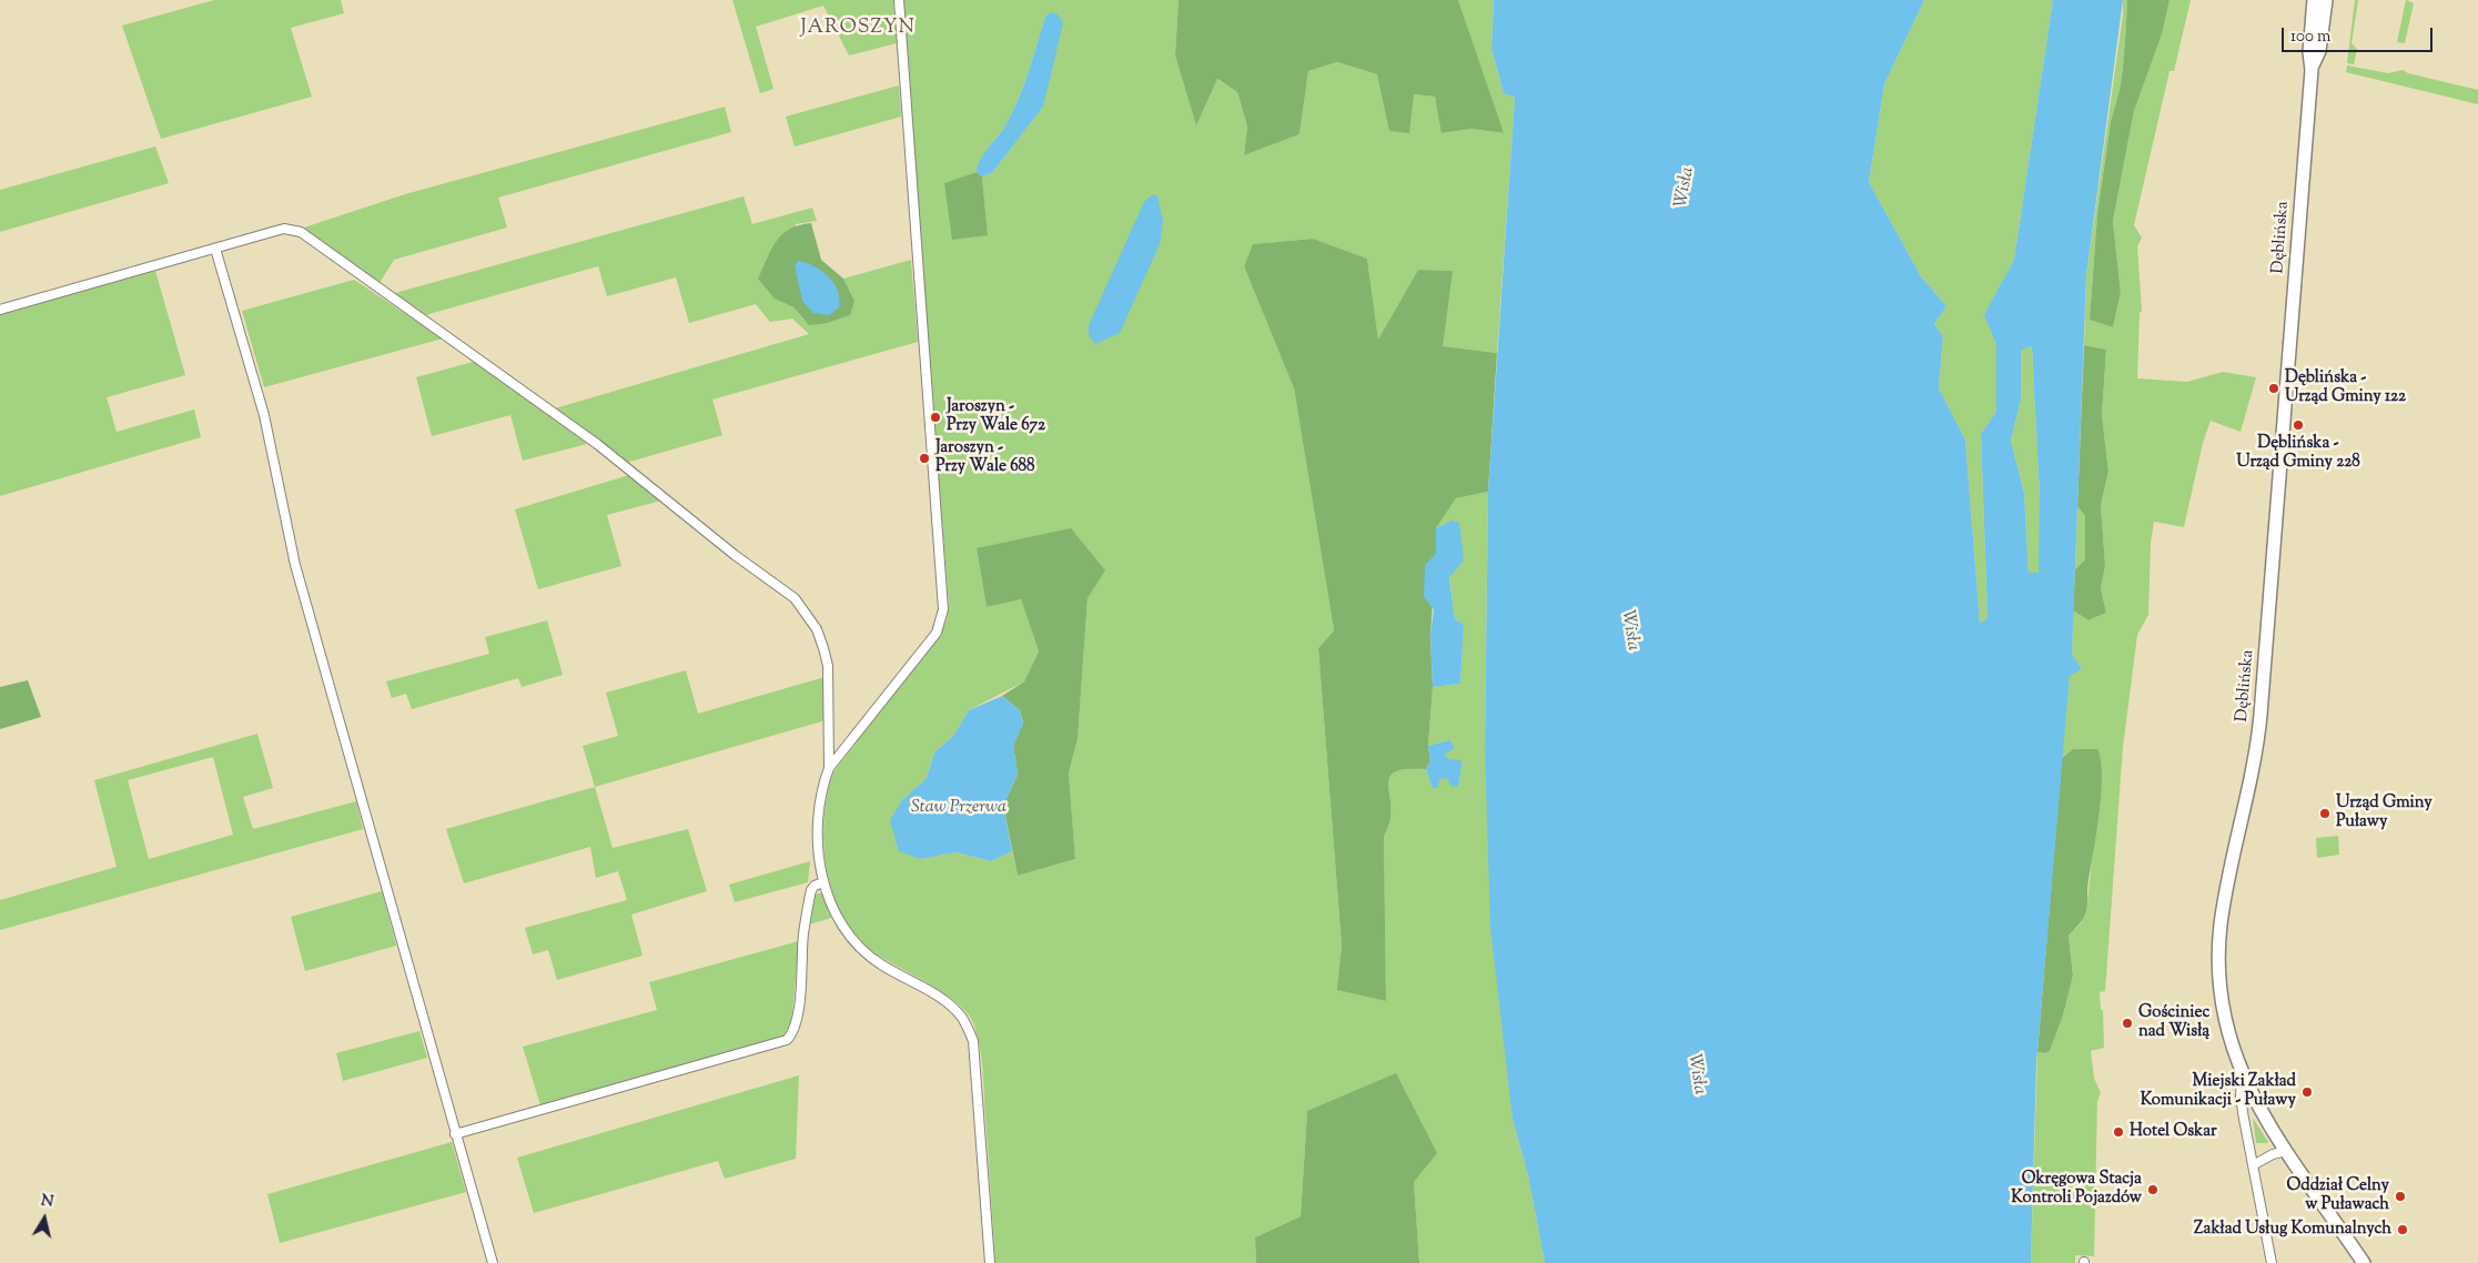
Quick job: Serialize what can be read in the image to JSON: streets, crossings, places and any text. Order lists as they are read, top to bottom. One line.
{"streets":{"main road":["Dęblińska"]},"districts":["JAROSZYN"],"water":["Wisła","Staw Przerwa"],"places":["Dęblińska - Urząd Gminy 122","Jaroszyn - Przy Wale 672","Dęblińska - Urząd Gminy 228","Jaroszyn - Przy Wale 688","Urząd Gminy Puławy","Gościniec nad Wisłą","Miejski Zakład Komunikacji - Puławy","Hotel Oskar","Okręgowa Stacja Kontroli Pojazdów","Oddział Celny w Puławach","Zakład Usług Komunalnych"],"scale_bar":"100 m","north":"top"}
